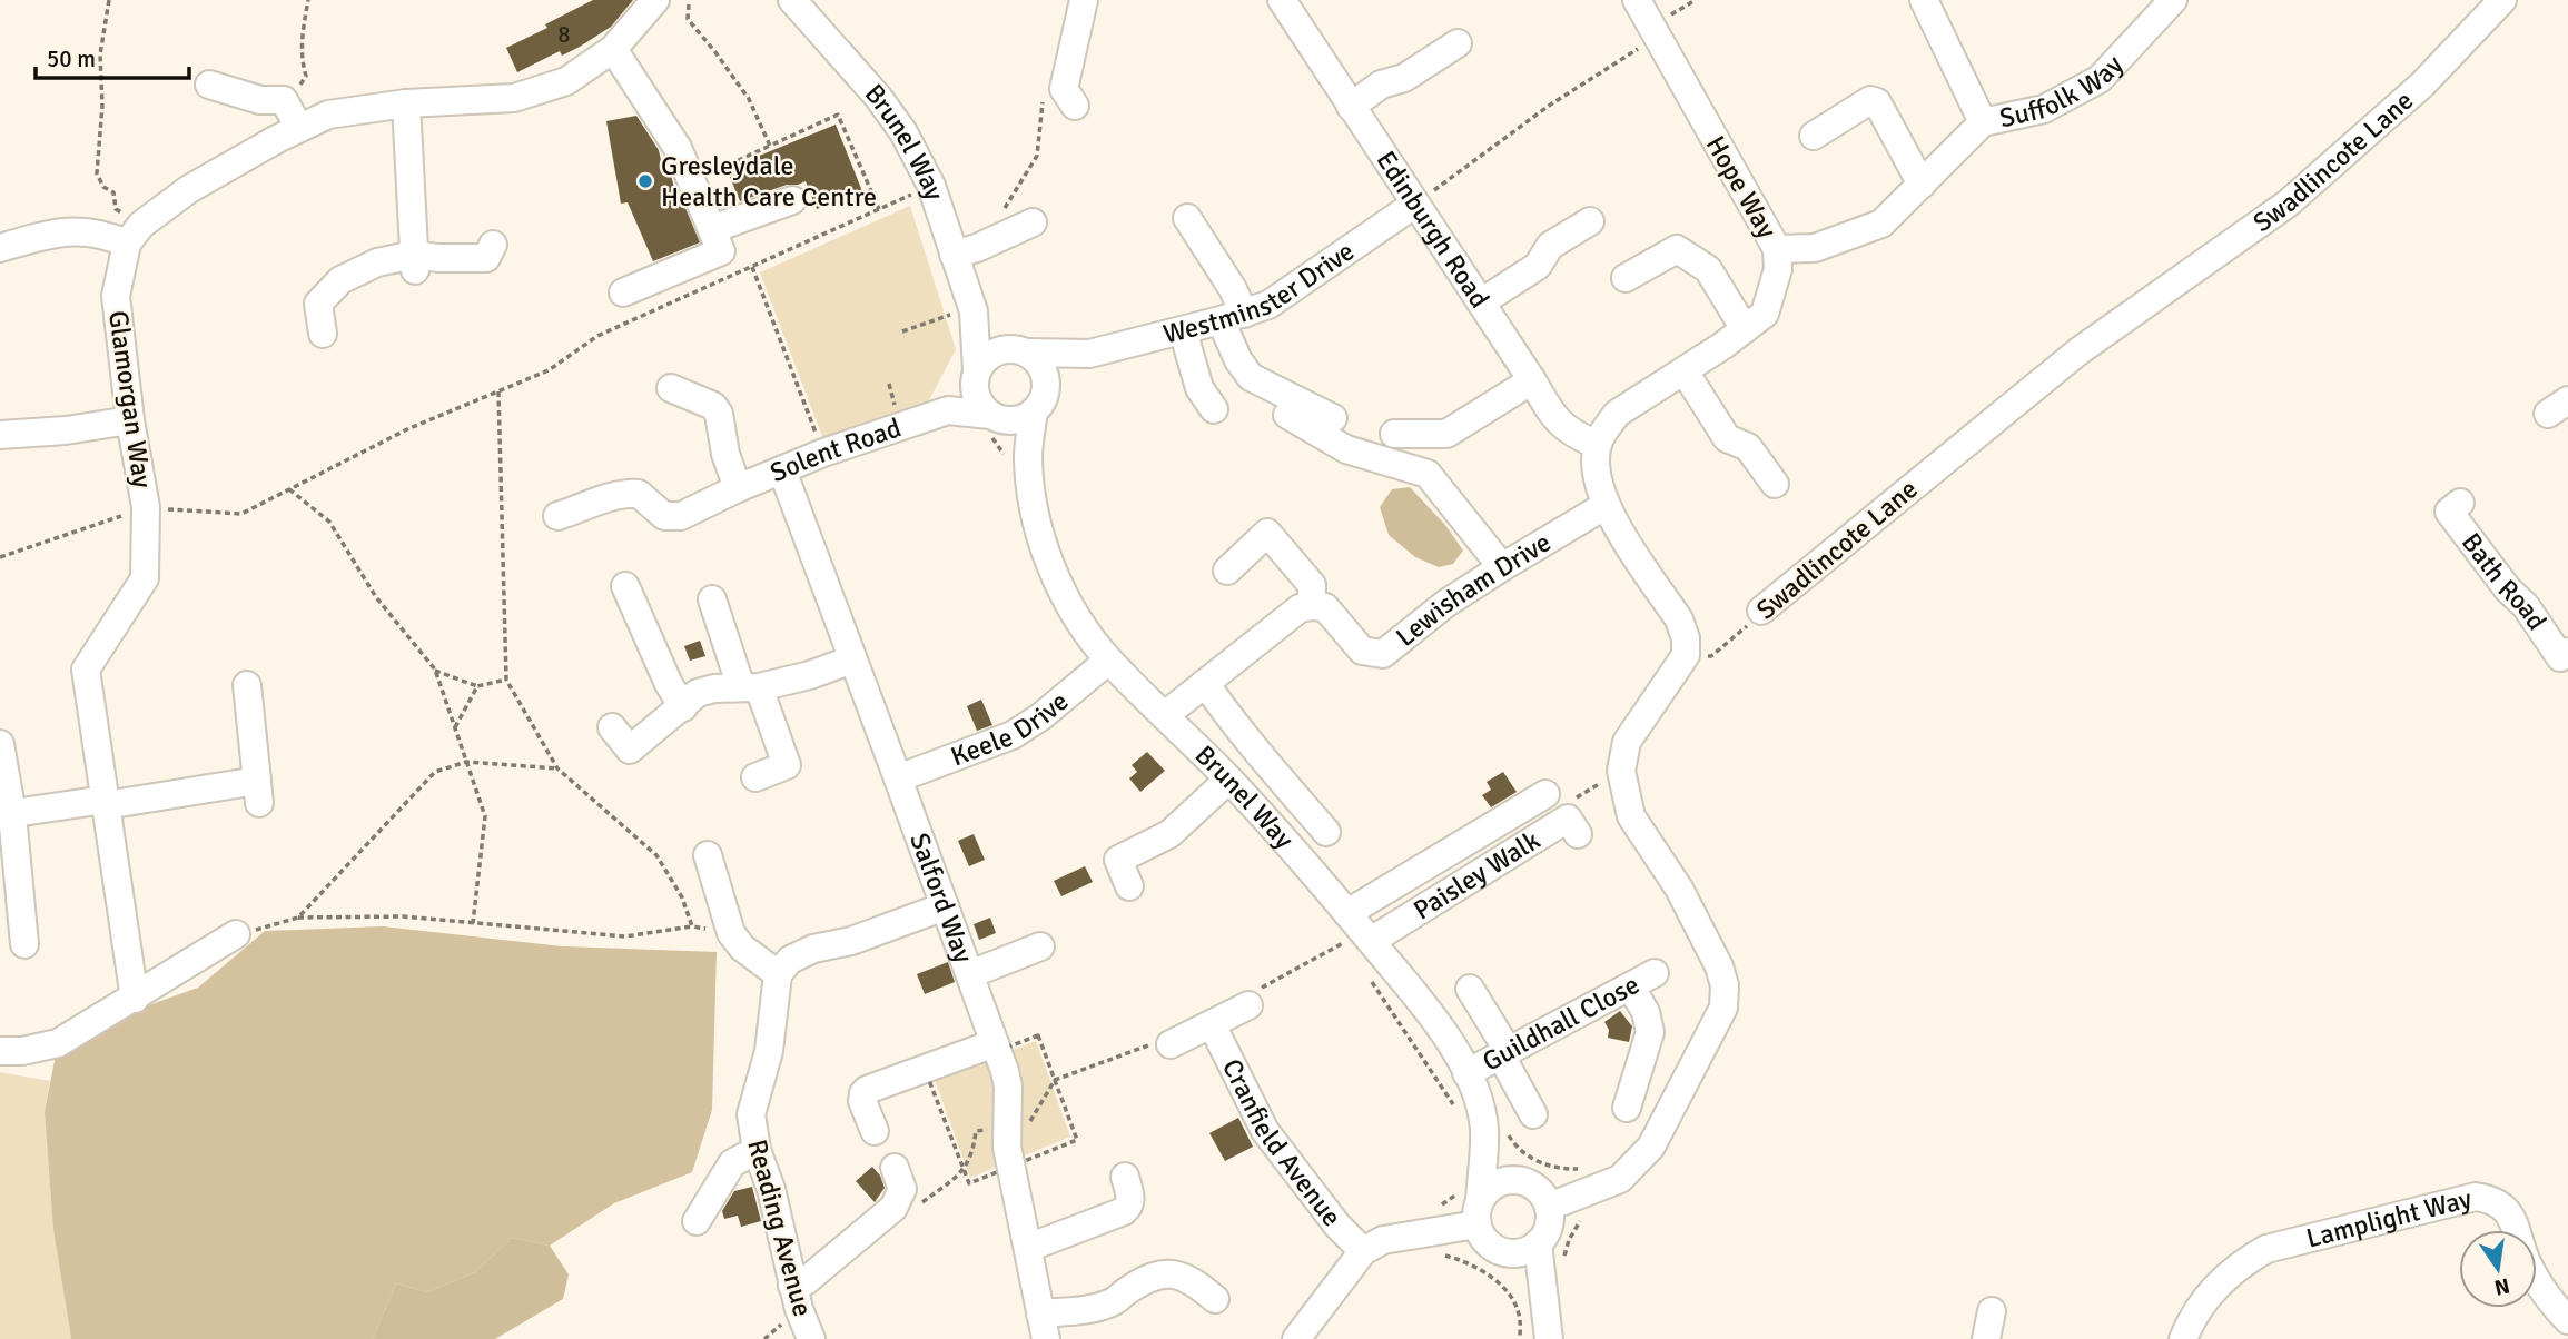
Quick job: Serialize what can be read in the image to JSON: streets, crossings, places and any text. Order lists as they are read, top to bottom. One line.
{"streets":{"street":["Suffolk Way","Brunel Way","Swadlincote Lane","Hope Way","Edinburgh Road","Westminster Drive","Glamorgan Way","Solent Road","Bath Road","Lewisham Drive","Keele Drive","Paisley Walk","Salford Way","Guildhall Close","Cranfield Avenue","Lamplight Way","Reading Avenue"]},"crossings":[["Suffolk Way","Hope Way"],["Brunel Way","Westminster Drive"],["Brunel Way","Solent Road"],["Brunel Way","Keele Drive"],["Brunel Way","Paisley Walk"],["Brunel Way","Guildhall Close"],["Hope Way","Edinburgh Road"],["Edinburgh Road","Westminster Drive"],["Westminster Drive","Solent Road"],["Solent Road","Salford Way"],["Keele Drive","Salford Way"]],"places":["Gresleydale Health Care Centre"],"house_numbers":["8"],"scale_bar":"50 m","north":"bottom"}
